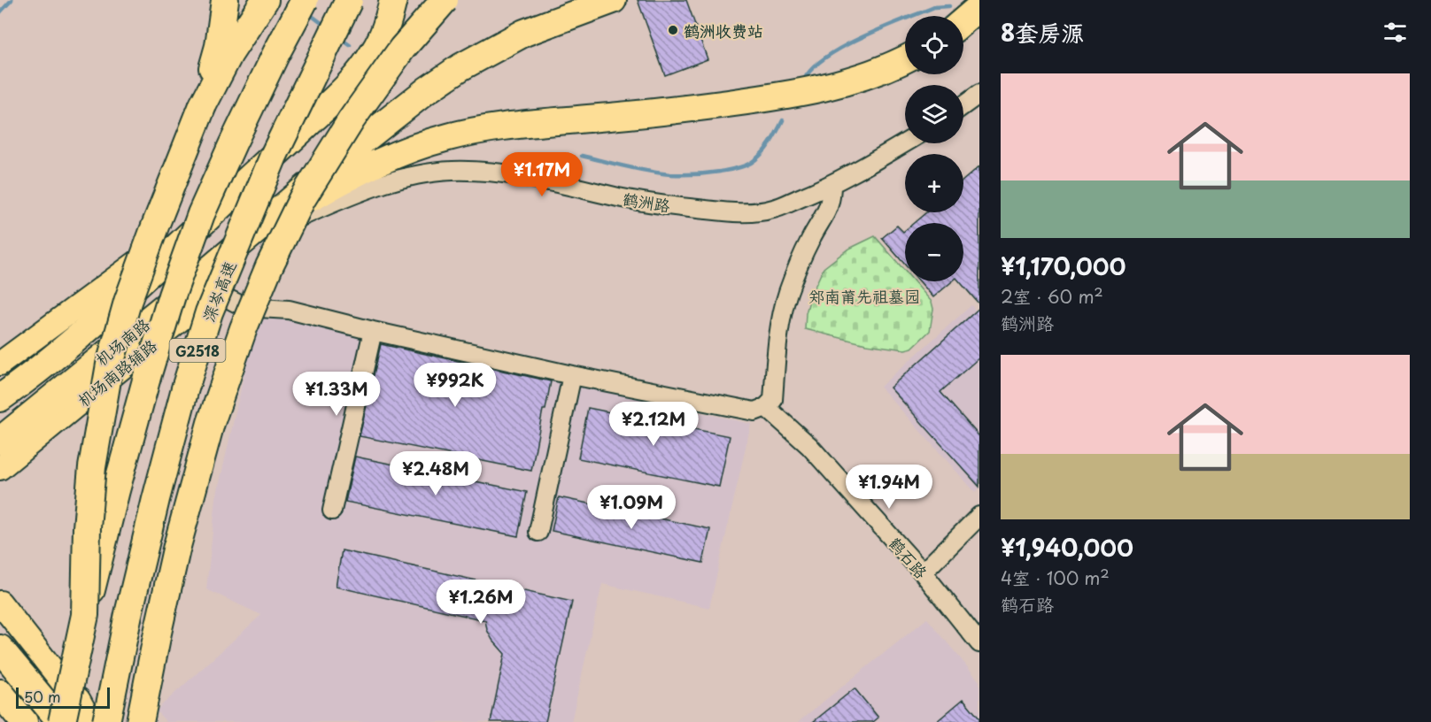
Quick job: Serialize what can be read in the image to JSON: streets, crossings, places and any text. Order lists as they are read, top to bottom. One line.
{"streets":{"highway":["深岑高速","机场南路","G2518"],"main road":["机场南路辅路"],"street":["鹤洲路","鹤石路"]},"crossings":[["鹤洲路","机场南路"],["鹤洲路","机场南路辅路"],["机场南路","机场南路辅路"]],"parks":["郑南莆先祖墓园"],"places":["鹤洲收费站"],"scale_bar":"50 m","page":{"heading":"8套房源","map_buttons":["+","−"],"list":[{"name":"¥1,170,000","note":"2室 · 60 m² · 鹤洲路"},{"name":"¥1,940,000","note":"4室 · 100 m² · 鹤石路"}],"price":["¥1.17M","¥992K","¥1.33M","¥2.12M","¥2.48M","¥1.94M","¥1.09M","¥1.26M"],"scale":"50 m"}}
